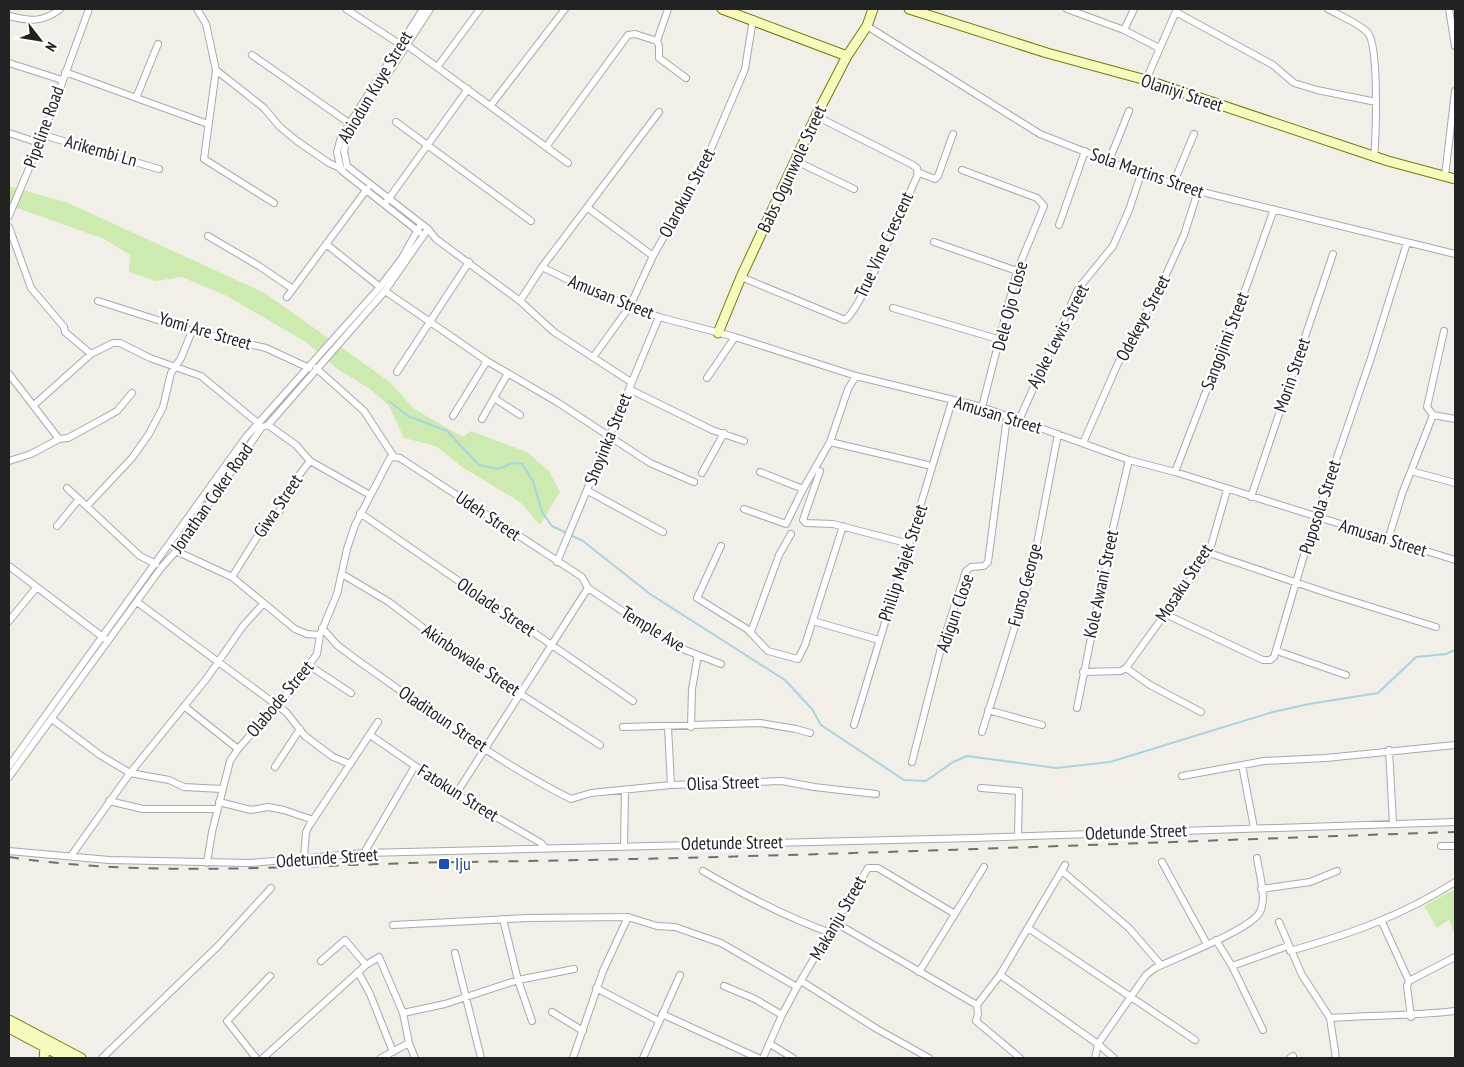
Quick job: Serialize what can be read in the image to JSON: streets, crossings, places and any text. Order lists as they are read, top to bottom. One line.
{"streets":{"street":["Abiodun Kuye Street","Olaniyi Street","Pipeline Road","Arikembi Ln","Babs Ogunwole Street","Sola Martins Street","Olarokun Street","True Vine Crescent","Amusan Street","Dele Ojo Close","Odekeye Street","Yomi Are Street","Ajoke Lewis Street","Sangojimi Street","Morin Street","Shoyinka Street","Jonathan Coker Road","Giwa Street","Puposola Street","Udeh Street","Phillip Majek Street","Mosaku Street","Kole Awani Street","Funso George","Ololade Street","Adigun Close","Temple Ave","Akinbowale Street","Olabode Street","Oladitoun Street","Olisa Street","Fatokun Street","Odetunde Street","Makanju Street"]},"crossings":[["Abiodun Kuye Street","Olarokun Street"],["Abiodun Kuye Street","Shoyinka Street"],["Abiodun Kuye Street","Jonathan Coker Road"],["Pipeline Road","Arikembi Ln"],["Babs Ogunwole Street","Sola Martins Street"],["Babs Ogunwole Street","True Vine Crescent"],["Babs Ogunwole Street","Amusan Street"],["Sola Martins Street","Odekeye Street"],["Sola Martins Street","Ajoke Lewis Street"],["Sola Martins Street","Sangojimi Street"],["Sola Martins Street","Puposola Street"],["Olarokun Street","Amusan Street"],["Amusan Street","Dele Ojo Close"],["Amusan Street","Odekeye Street"],["Amusan Street","Ajoke Lewis Street"],["Amusan Street","Sangojimi Street"],["Amusan Street","Morin Street"],["Amusan Street","Shoyinka Street"],["Amusan Street","Puposola Street"],["Amusan Street","Phillip Majek Street"],["Amusan Street","Mosaku Street"],["Amusan Street","Kole Awani Street"],["Amusan Street","Funso George"],["Amusan Street","Adigun Close"],["Yomi Are Street","Jonathan Coker Road"],["Yomi Are Street","Udeh Street"],["Yomi Are Street","Olabode Street"],["Shoyinka Street","Udeh Street"],["Udeh Street","Temple Ave"],["Udeh Street","Olabode Street"],["Ololade Street","Olabode Street"],["Akinbowale Street","Olabode Street"],["Olabode Street","Oladitoun Street"],["Olabode Street","Odetunde Street"],["Oladitoun Street","Olisa Street"],["Fatokun Street","Odetunde Street"]],"places":{"transit":["Iju"]},"north":"bottom right"}
